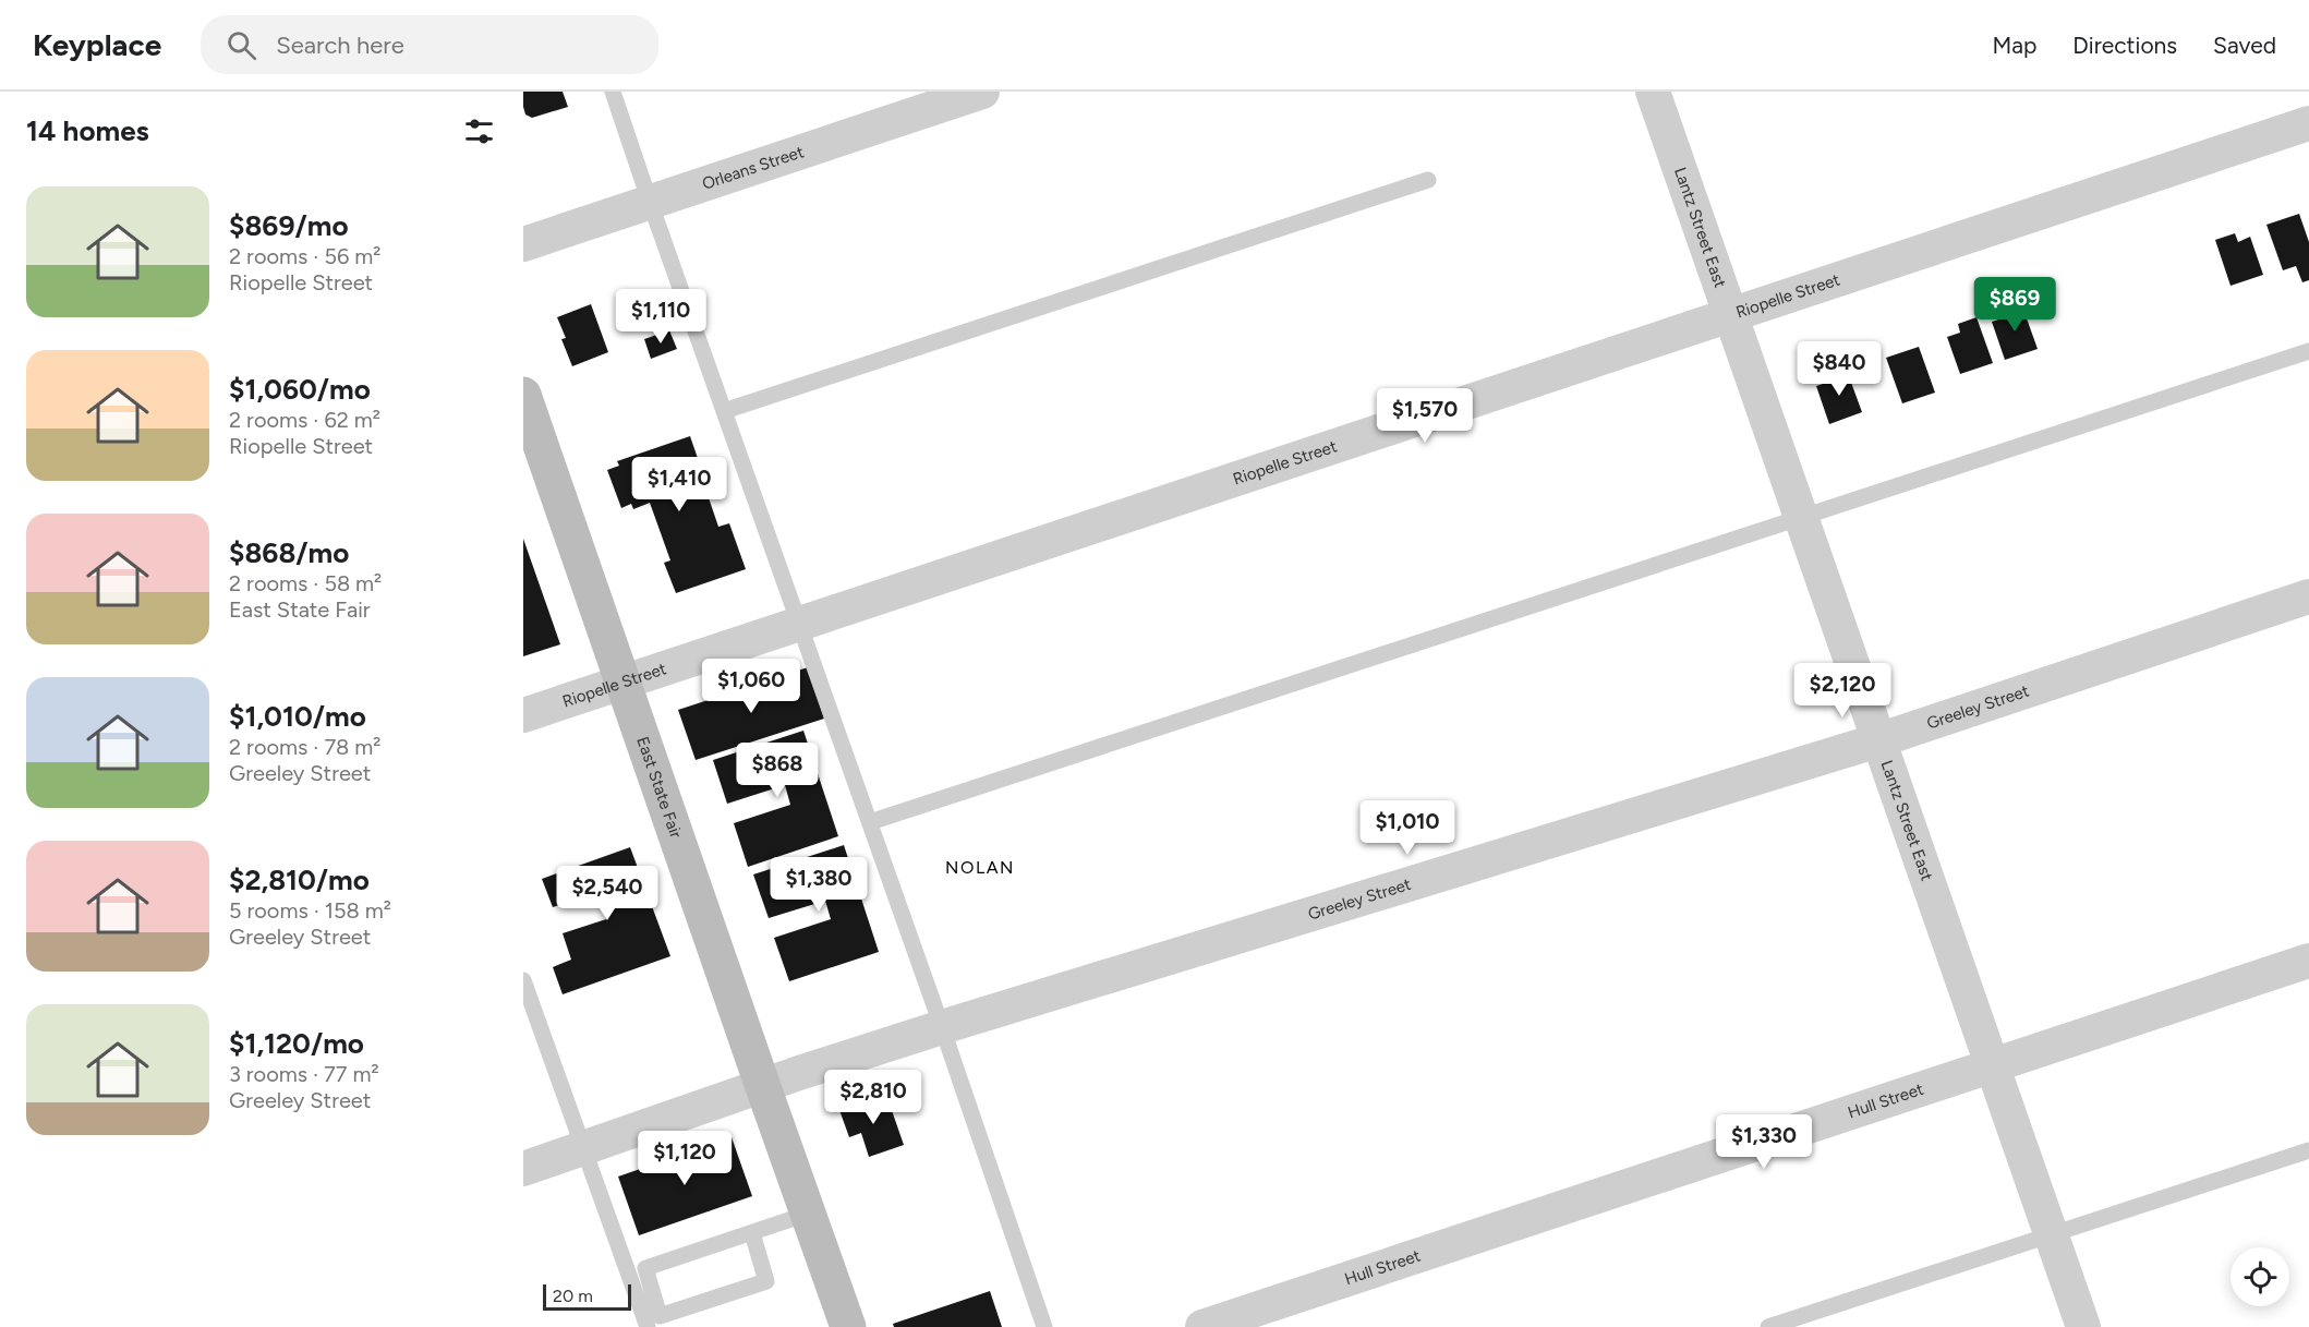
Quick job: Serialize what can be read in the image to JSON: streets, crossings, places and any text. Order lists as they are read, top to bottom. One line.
{"streets":{"street":["Orleans Street","Lantz Street East","Riopelle Street","Greeley Street","East State Fair","Hull Street"]},"crossings":[["Lantz Street East","Riopelle Street"],["Lantz Street East","Greeley Street"],["Lantz Street East","Hull Street"],["Riopelle Street","East State Fair"],["Greeley Street","East State Fair"]],"districts":["NOLAN"],"scale_bar":"20 m","page":{"header":"Keyplace","search":"Search here","nav":["Map","Directions","Saved"],"heading":"14 homes","list":[{"name":"$869/mo","note":"2 rooms · 56 m² · Riopelle Street"},{"name":"$1,060/mo","note":"2 rooms · 62 m² · Riopelle Street"},{"name":"$868/mo","note":"2 rooms · 58 m² · East State Fair"},{"name":"$1,010/mo","note":"2 rooms · 78 m² · Greeley Street"},{"name":"$2,810/mo","note":"5 rooms · 158 m² · Greeley Street"},{"name":"$1,120/mo","note":"3 rooms · 77 m² · Greeley Street"}],"price":["$869","$1,110","$840","$1,570","$1,410","$1,060","$2,120","$868","$1,010","$1,380","$2,540","$2,810","$1,330","$1,120"],"scale":"20 m"}}
